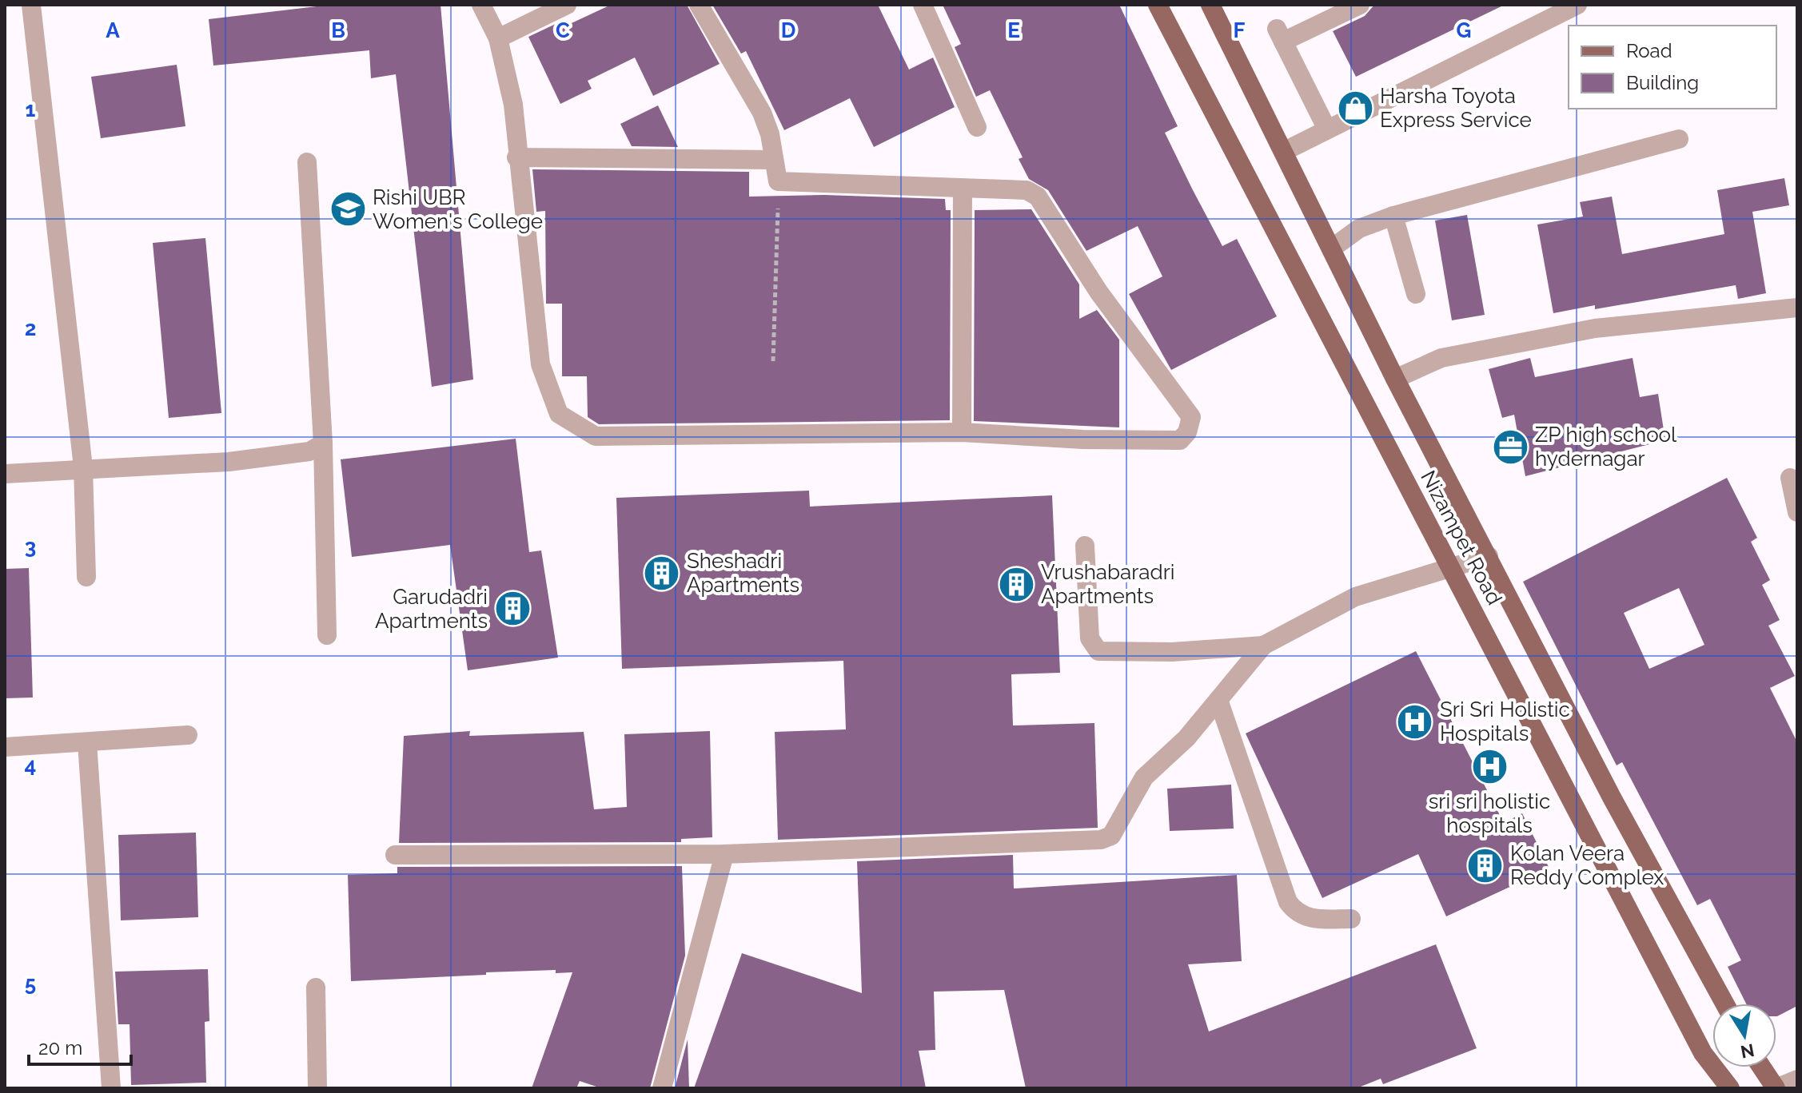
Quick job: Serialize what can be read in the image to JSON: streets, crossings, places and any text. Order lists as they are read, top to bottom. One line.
{"streets":{"main road":["Nizampet Road"]},"places":{"shop":["Harsha Toyota Express Service"],"school or university":["Rishi UBR Women's College"],"office":["ZP high school hydernagar"],"building":["Sheshadri Apartments","Vrushabaradri Apartments","Garudadri Apartments","Kolan Veera Reddy Complex"],"hospital":["Sri Sri Holistic Hospitals","sri sri holistic hospitals"]},"legend":["Road","Building"],"scale_bar":"20 m","north":"bottom","grid":{"columns":["A","B","C","D","E","F","G"],"rows":["1","2","3","4","5"]}}
